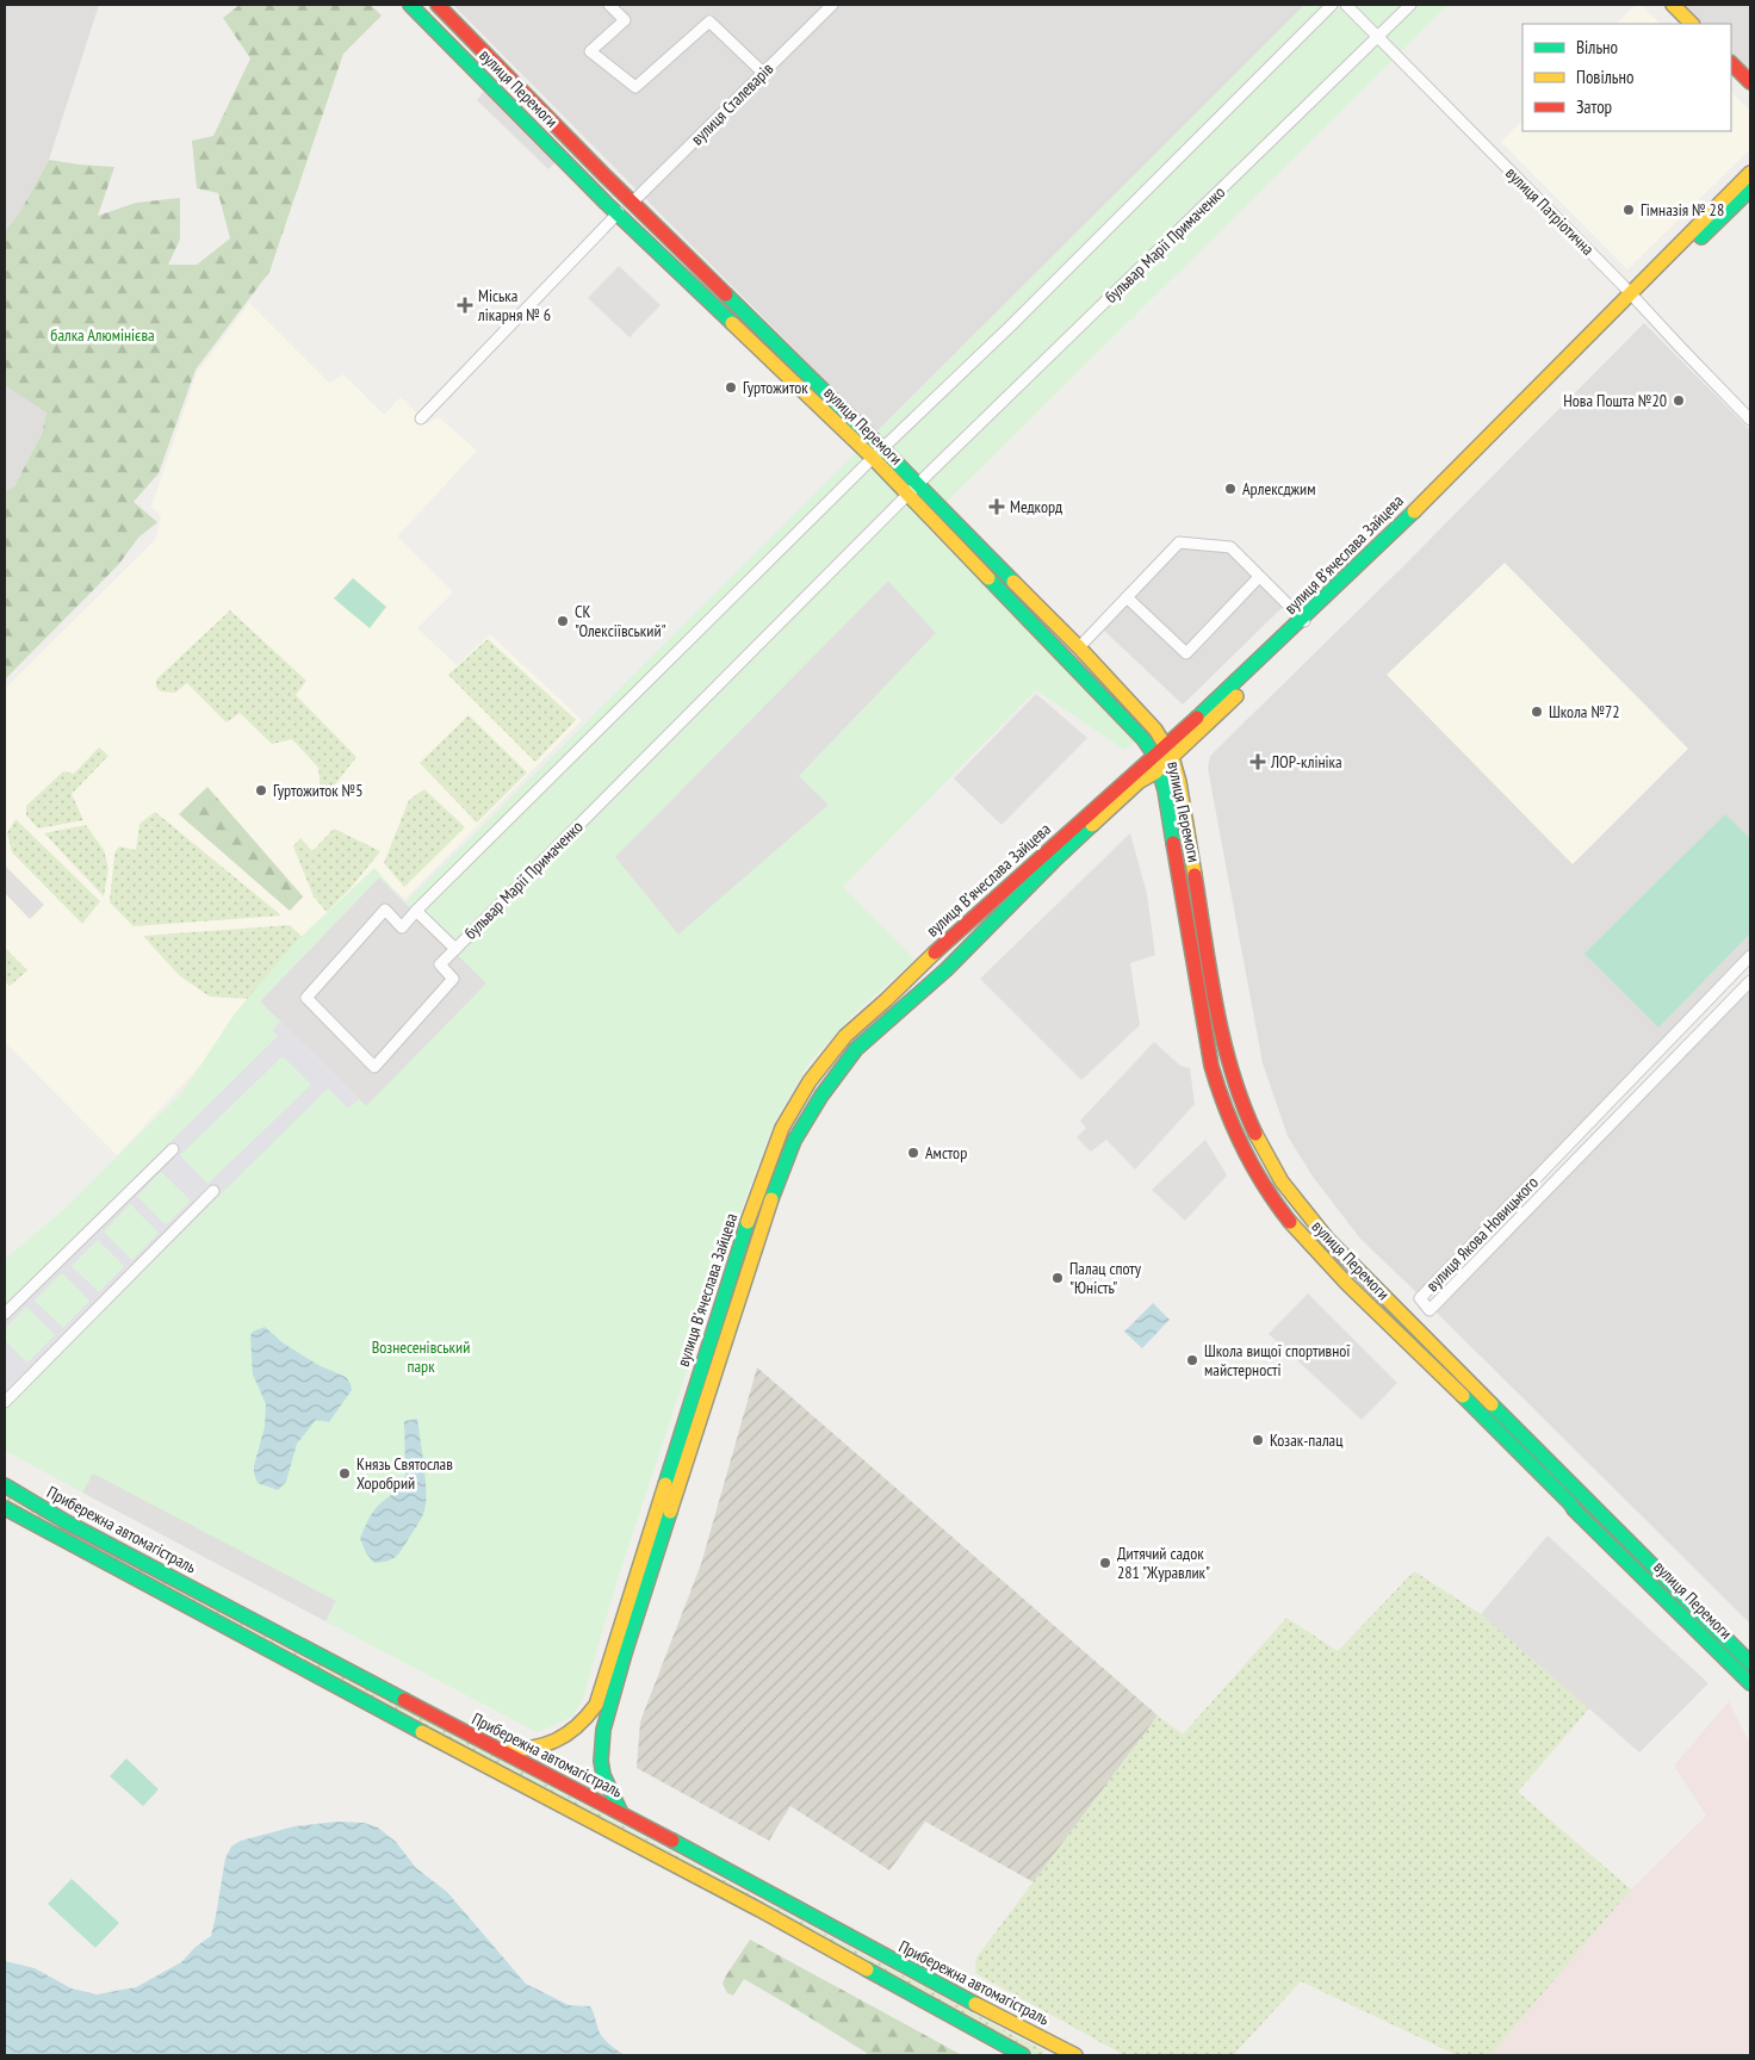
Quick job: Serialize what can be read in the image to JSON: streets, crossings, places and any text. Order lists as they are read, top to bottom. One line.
{"streets":{"main road":["вулиця Перемоги","вулиця Вʼячеслава Зайцева","Прибережна автомагістраль"],"street":["вулиця Сталеварів","вулиця Патріотична","бульвар Марії Примаченко","вулиця Якова Новицького"]},"crossings":[["вулиця Перемоги","вулиця Сталеварів"],["вулиця Перемоги","бульвар Марії Примаченко"],["вулиця Перемоги","вулиця Вʼячеслава Зайцева"],["вулиця Патріотична","бульвар Марії Примаченко"],["вулиця Патріотична","вулиця Вʼячеслава Зайцева"],["вулиця Вʼячеслава Зайцева","Прибережна автомагістраль"]],"parks":["балка Алюмінієва","Вознесенівський парк"],"places":{"other":["Гімназія № 28","Гуртожиток","Нова Пошта №20","Арлексджим","СК \"Олексіївський\"","Школа №72","Гуртожиток №5","Амстор","Палац споту \"Юність\"","Школа вищої спортивної майстерності","Козак-палац","Князь Святослав Хоробрий","Дитячий садок 281 \"Журавлик\""],"health":["Мiська лiкарня № 6","Медкорд","ЛОР-клініка"]},"legend":["Вільно","Повільно","Затор"]}
